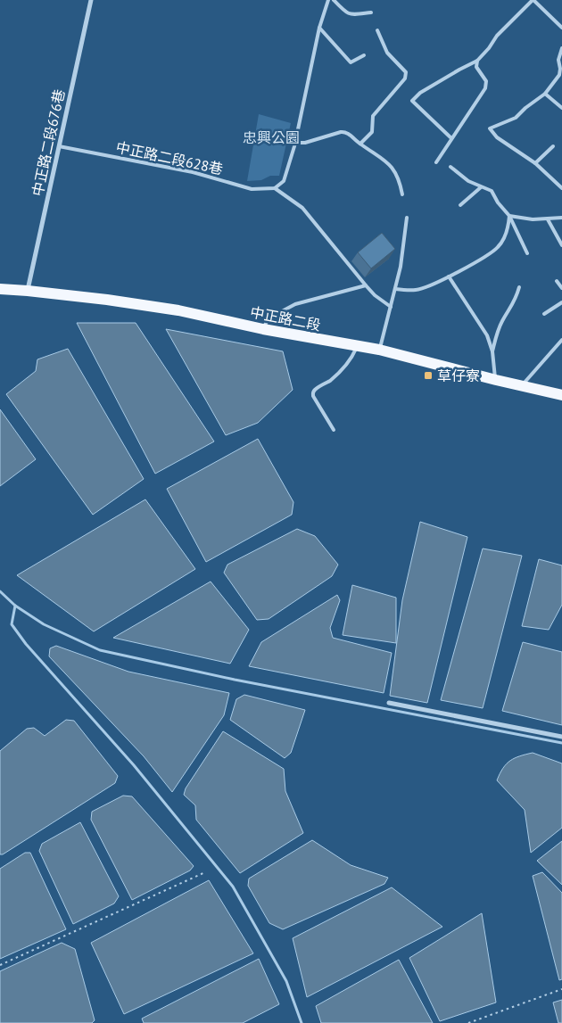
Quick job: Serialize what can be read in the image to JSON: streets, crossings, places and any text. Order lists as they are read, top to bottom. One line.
{"streets":{"main road":["中正路二段"],"street":["中正路二段676巷"],"lane":["中正路二段628巷"]},"crossings":[["中正路二段676巷","中正路二段628巷"],["中正路二段676巷","中正路二段"]],"parks":["忠興公園"],"places":{"transit":["草仔寮"]}}
